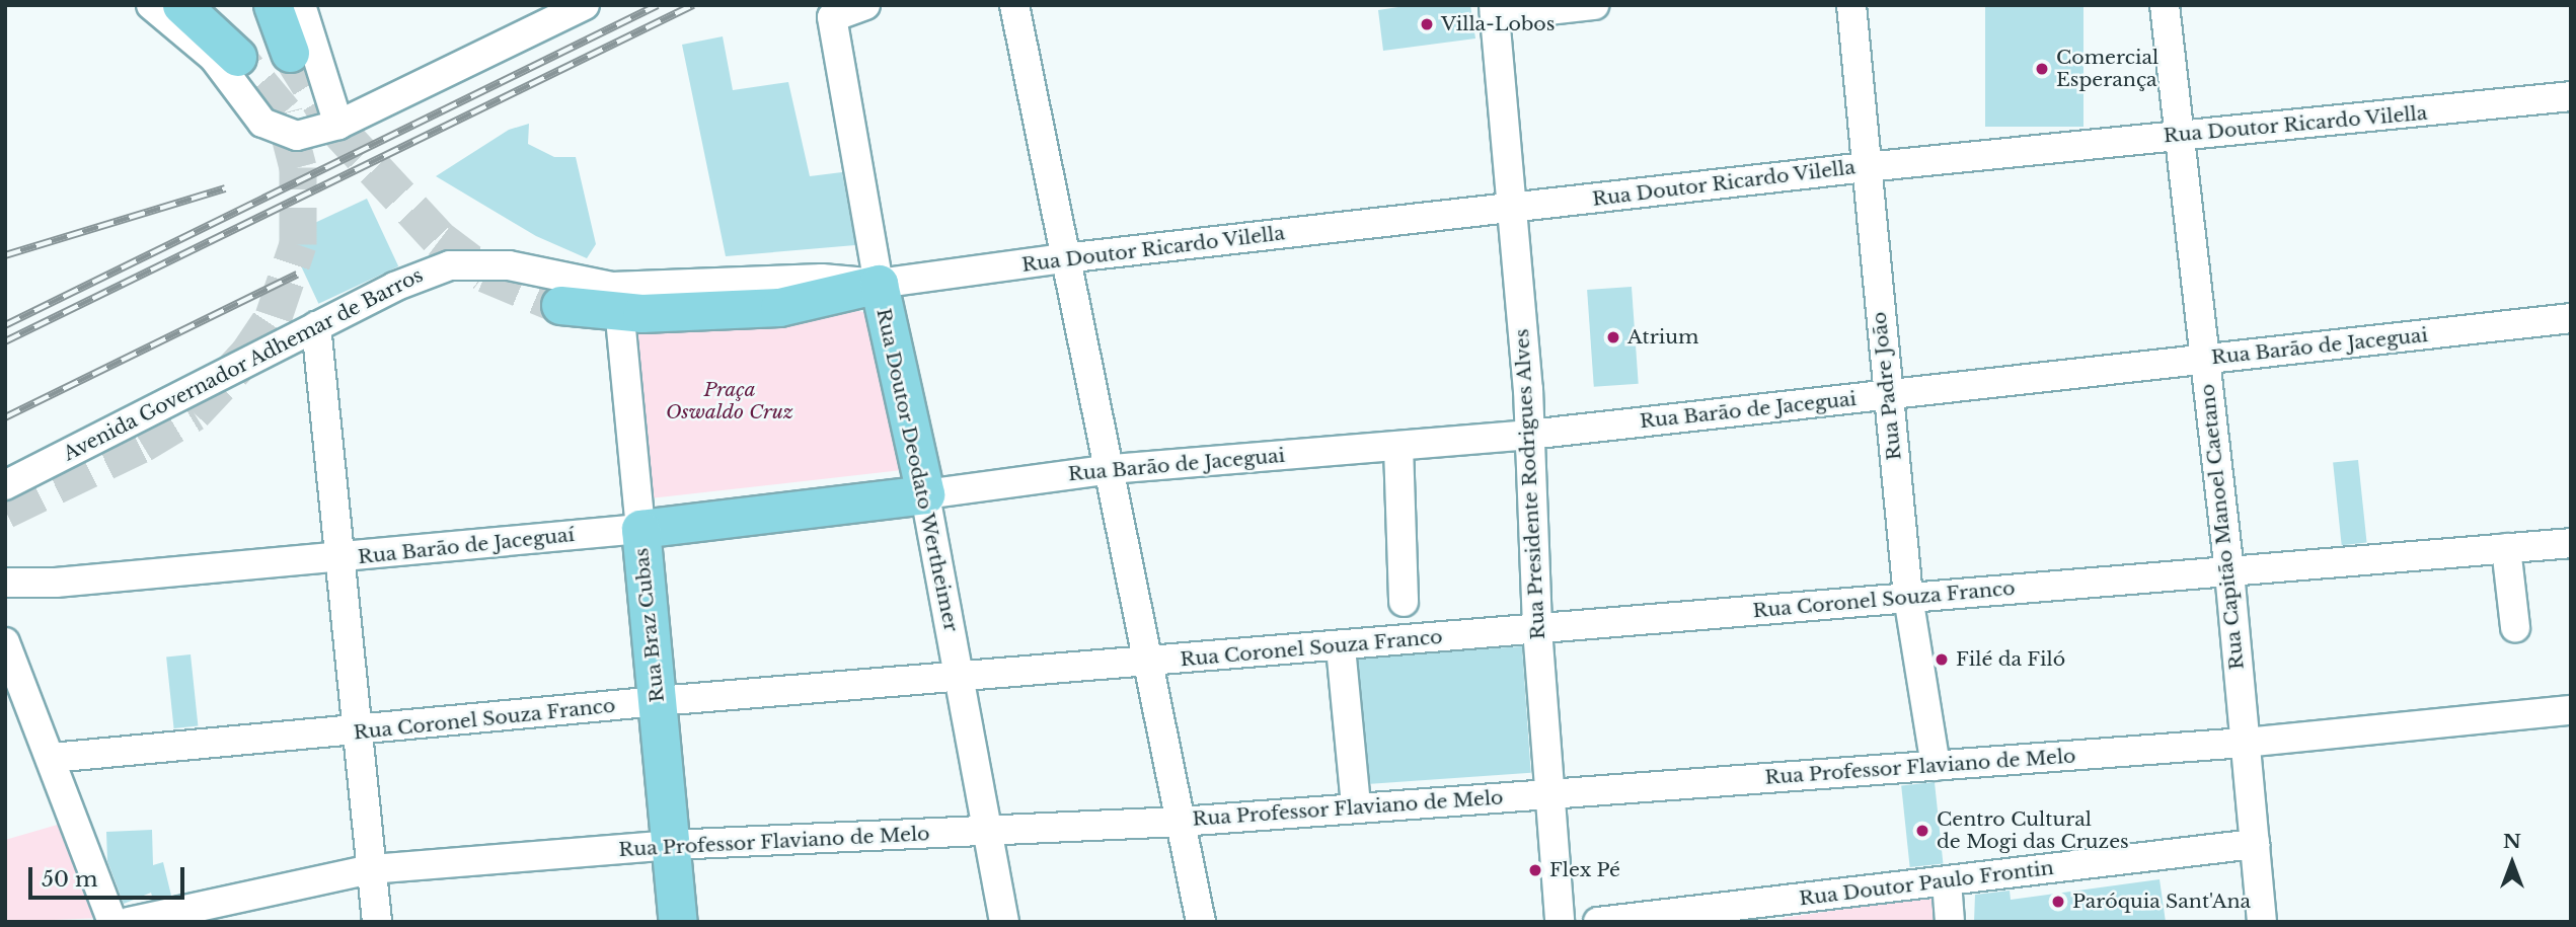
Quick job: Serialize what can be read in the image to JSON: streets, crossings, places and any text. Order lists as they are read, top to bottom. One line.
{"streets":{"main road":["Rua Doutor Deodato Wertheimer","Rua Barão de Jaceguaí","Rua Braz Cubas"],"street":["Rua Doutor Ricardo Vilella","Rua Barão de Jaceguai","Avenida Governador Adhemar de Barros","Rua Padre João","Rua Presidente Rodrigues Alves","Rua Capitão Manoel Caetano","Rua Coronel Souza Franco","Rua Professor Flaviano de Melo","Rua Doutor Paulo Frontin"]},"crossings":[["Rua Doutor Ricardo Vilella","Avenida Governador Adhemar de Barros"],["Rua Doutor Ricardo Vilella","Rua Padre João"],["Rua Doutor Ricardo Vilella","Rua Doutor Deodato Wertheimer"],["Rua Doutor Ricardo Vilella","Rua Presidente Rodrigues Alves"],["Rua Doutor Ricardo Vilella","Rua Capitão Manoel Caetano"],["Rua Barão de Jaceguai","Rua Padre João"],["Rua Barão de Jaceguai","Rua Doutor Deodato Wertheimer"],["Rua Barão de Jaceguai","Rua Presidente Rodrigues Alves"],["Rua Barão de Jaceguai","Rua Capitão Manoel Caetano"],["Rua Barão de Jaceguai","Rua Barão de Jaceguaí"],["Rua Padre João","Rua Coronel Souza Franco"],["Rua Padre João","Rua Professor Flaviano de Melo"],["Rua Doutor Deodato Wertheimer","Rua Barão de Jaceguaí"],["Rua Doutor Deodato Wertheimer","Rua Coronel Souza Franco"],["Rua Doutor Deodato Wertheimer","Rua Professor Flaviano de Melo"],["Rua Presidente Rodrigues Alves","Rua Coronel Souza Franco"],["Rua Presidente Rodrigues Alves","Rua Professor Flaviano de Melo"],["Rua Capitão Manoel Caetano","Rua Coronel Souza Franco"],["Rua Capitão Manoel Caetano","Rua Professor Flaviano de Melo"],["Rua Capitão Manoel Caetano","Rua Doutor Paulo Frontin"],["Rua Barão de Jaceguaí","Rua Braz Cubas"],["Rua Coronel Souza Franco","Rua Braz Cubas"],["Rua Braz Cubas","Rua Professor Flaviano de Melo"]],"parks":["Praça Oswaldo Cruz"],"places":["Villa-Lobos","Comercial Esperança","Atrium","Filé da Filó","Centro Cultural de Mogi das Cruzes","Flex Pé","Paróquia Sant'Ana"],"scale_bar":"50 m","north":"top"}
